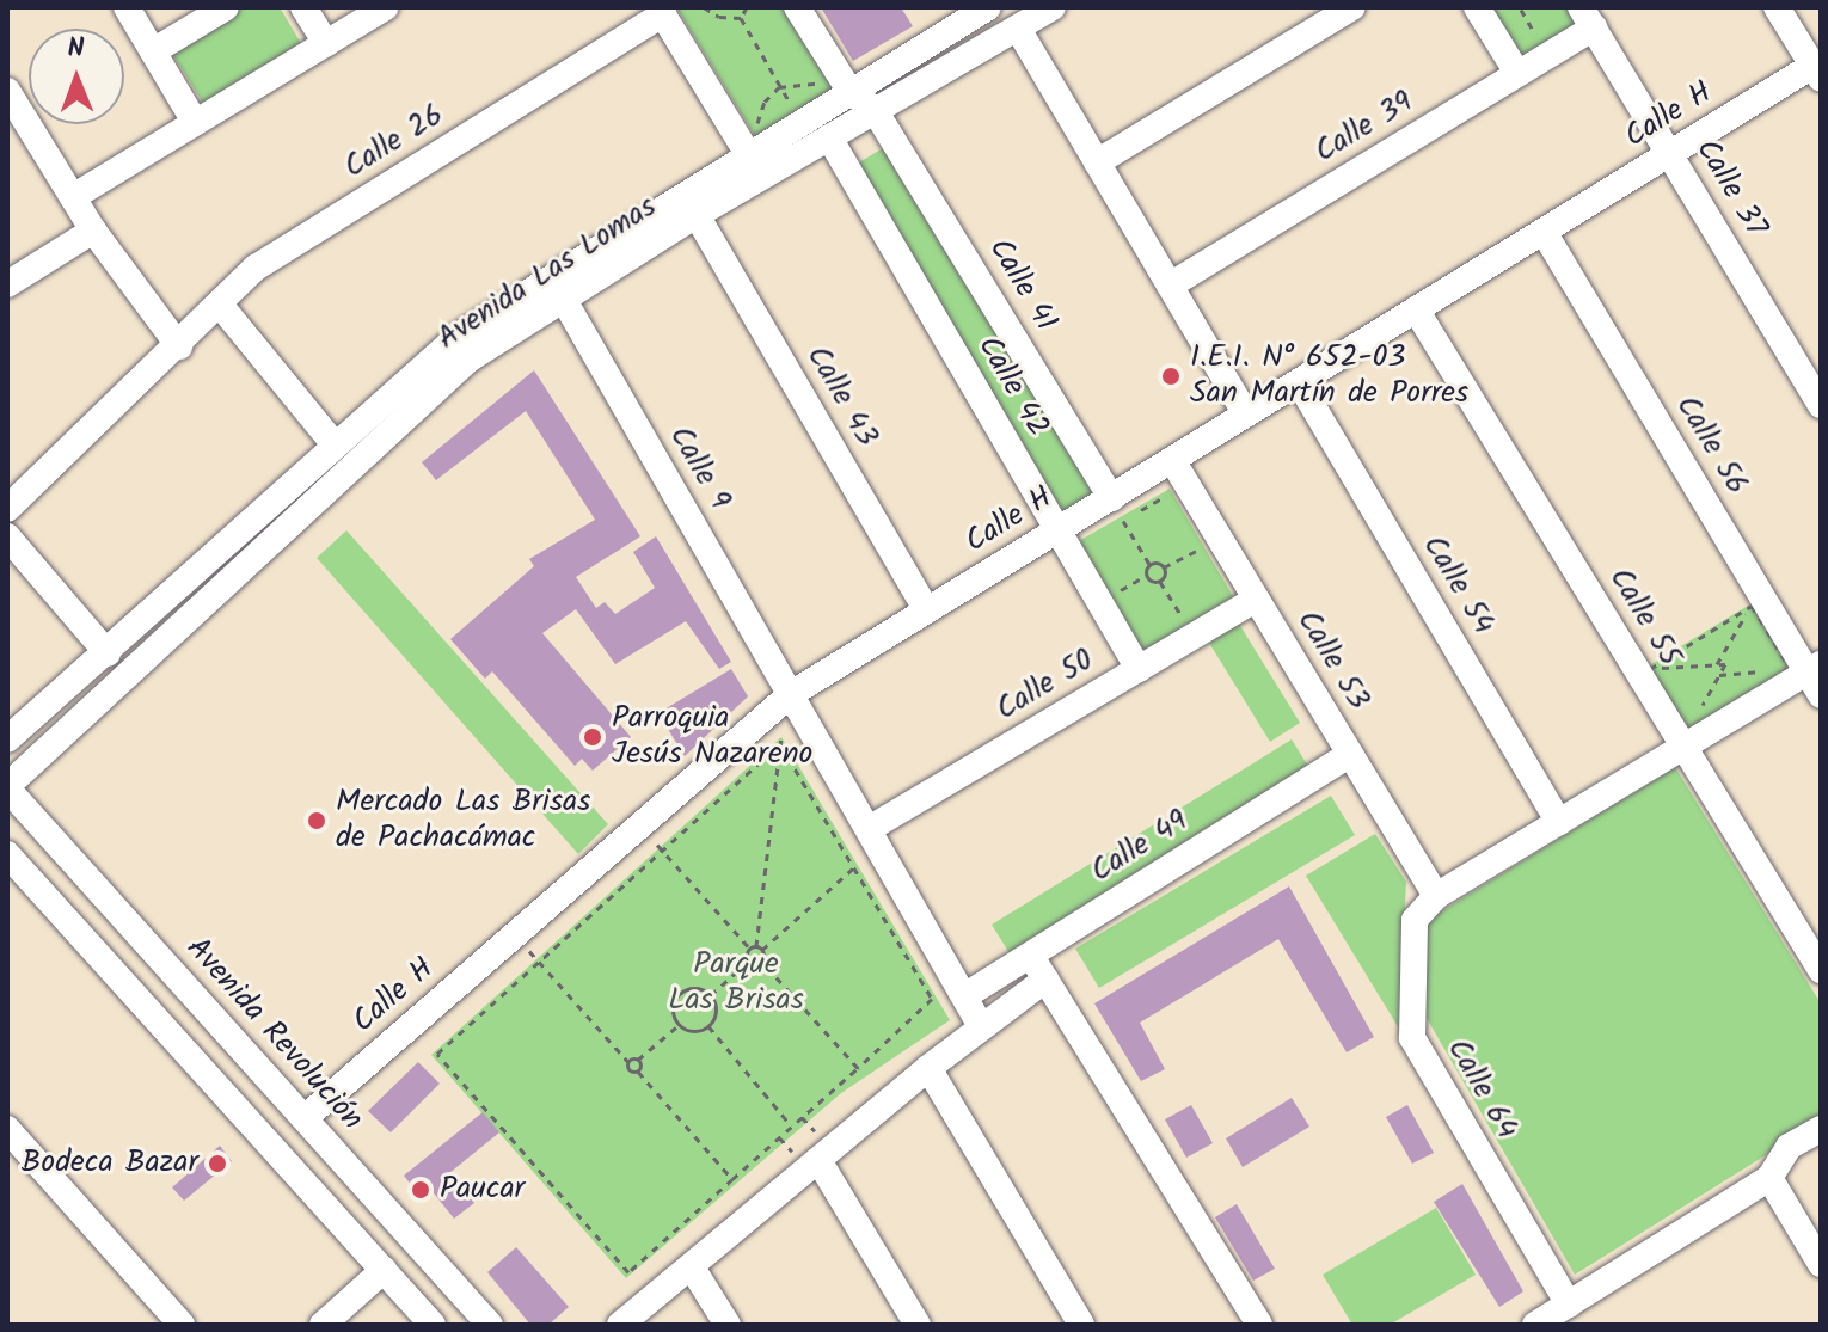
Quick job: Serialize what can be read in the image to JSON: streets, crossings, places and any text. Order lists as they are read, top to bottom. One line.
{"streets":{"street":["Calle H","Calle 39","Calle 26","Calle 37","Avenida Las Lomas","Calle 41","Calle 42","Calle 43","Calle 56","Calle 9","Calle 54","Calle 55","Calle 53","Calle 50","Calle 49","Avenida Revolución","Calle 64"]},"crossings":[["Calle H","Calle 37"],["Calle H","Calle 41"],["Calle H","Calle 42"],["Calle H","Calle 43"],["Calle H","Calle 56"],["Calle H","Calle 9"],["Calle H","Calle 54"],["Calle H","Calle 55"],["Calle H","Calle 53"],["Calle H","Avenida Revolución"],["Calle 39","Calle 37"],["Avenida Las Lomas","Calle 41"],["Avenida Las Lomas","Calle 42"],["Avenida Las Lomas","Calle 43"],["Avenida Las Lomas","Calle 9"],["Avenida Las Lomas","Avenida Revolución"],["Calle 42","Calle 50"],["Calle 9","Calle 50"],["Calle 9","Calle 49"],["Calle 53","Calle 50"],["Calle 53","Calle 49"],["Calle 53","Calle 64"]],"parks":["Parque Las Brisas"],"places":["I.E.I. N° 652-03 San Martín de Porres","Parroquia Jesús Nazareno","Mercado Las Brisas de Pachacámac","Bodeca Bazar","Paucar"],"north":"top"}
